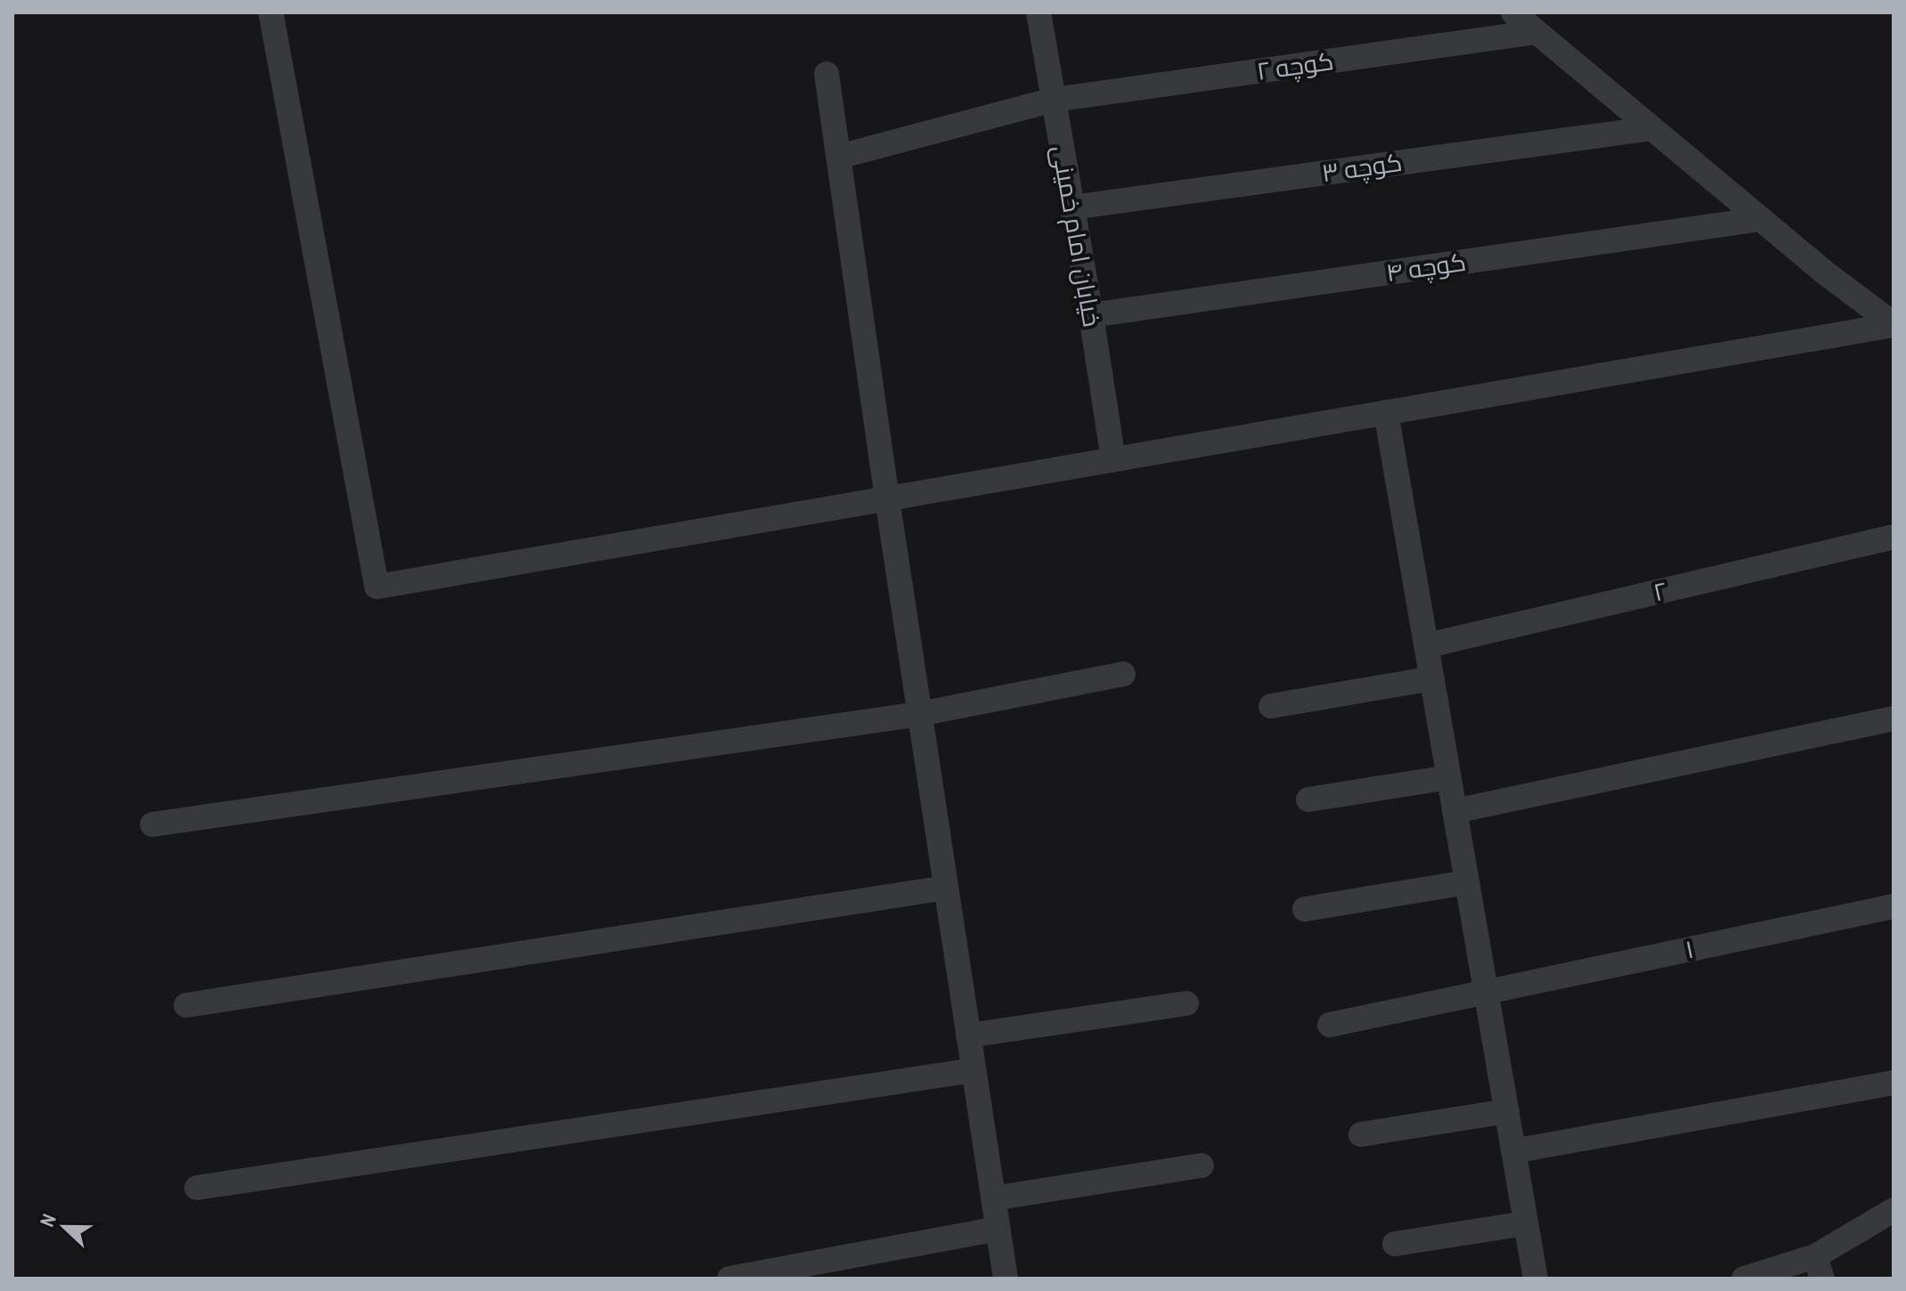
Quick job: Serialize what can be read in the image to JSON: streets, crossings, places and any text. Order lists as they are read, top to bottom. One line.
{"streets":{"street":["کوچه ۲","کوچه ۳","خیابان امام خمینی","کوچه ۴","۲","۱"]},"crossings":[["کوچه ۲","خیابان امام خمینی"],["کوچه ۳","خیابان امام خمینی"],["خیابان امام خمینی","کوچه ۴"]],"north":"left"}
